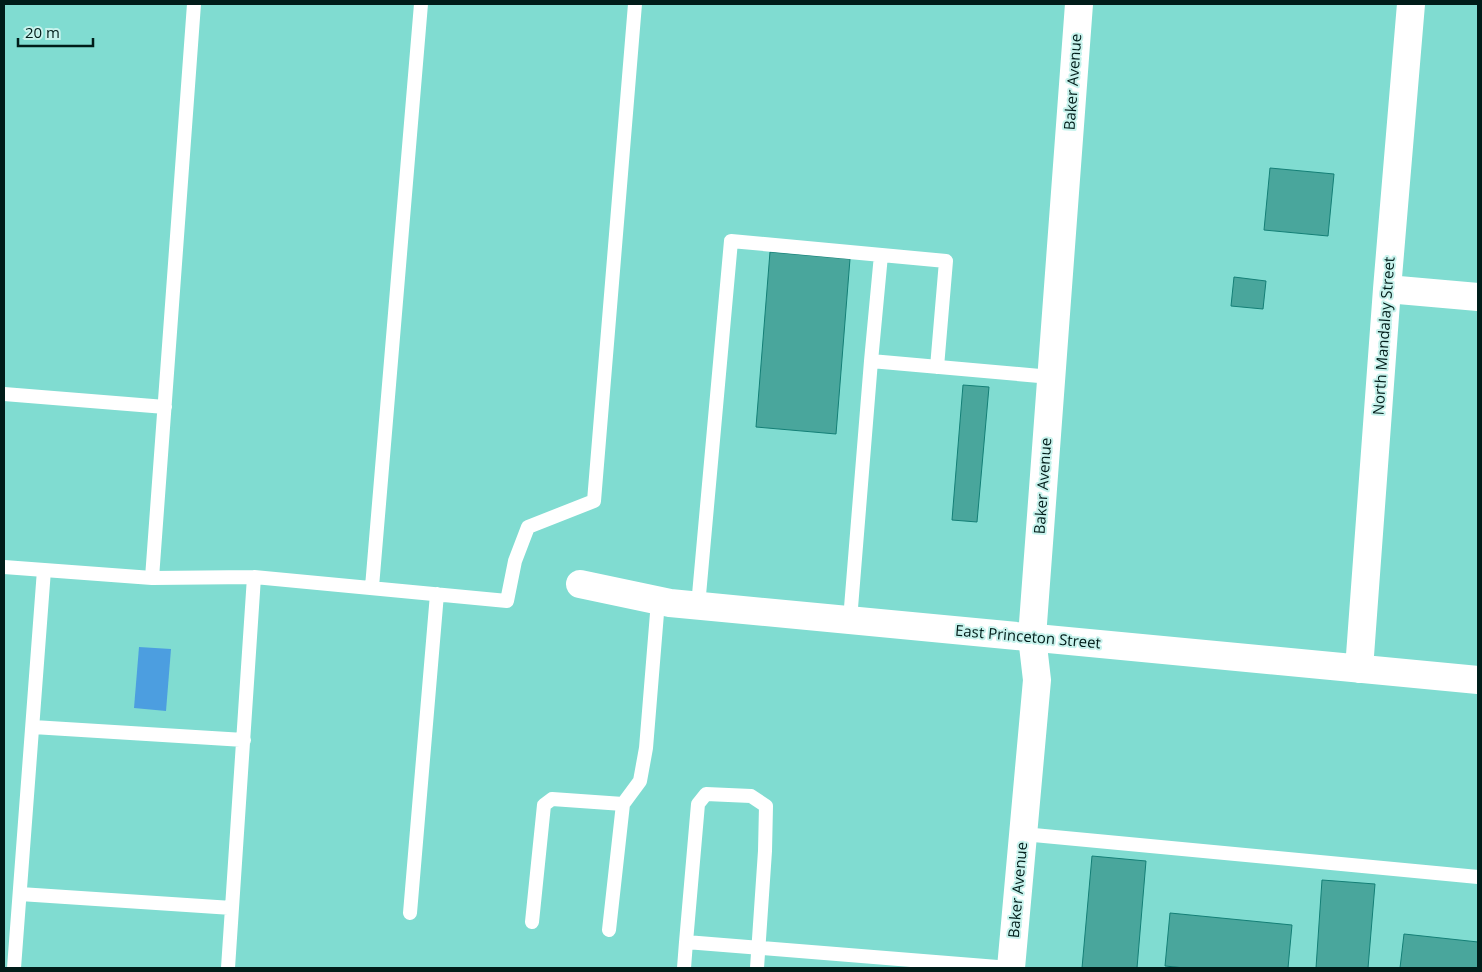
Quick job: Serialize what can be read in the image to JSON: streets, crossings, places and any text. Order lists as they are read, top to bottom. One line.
{"streets":{"street":["Baker Avenue","North Mandalay Street","East Princeton Street"]},"crossings":[["Baker Avenue","East Princeton Street"],["North Mandalay Street","East Princeton Street"]],"scale_bar":"20 m"}
